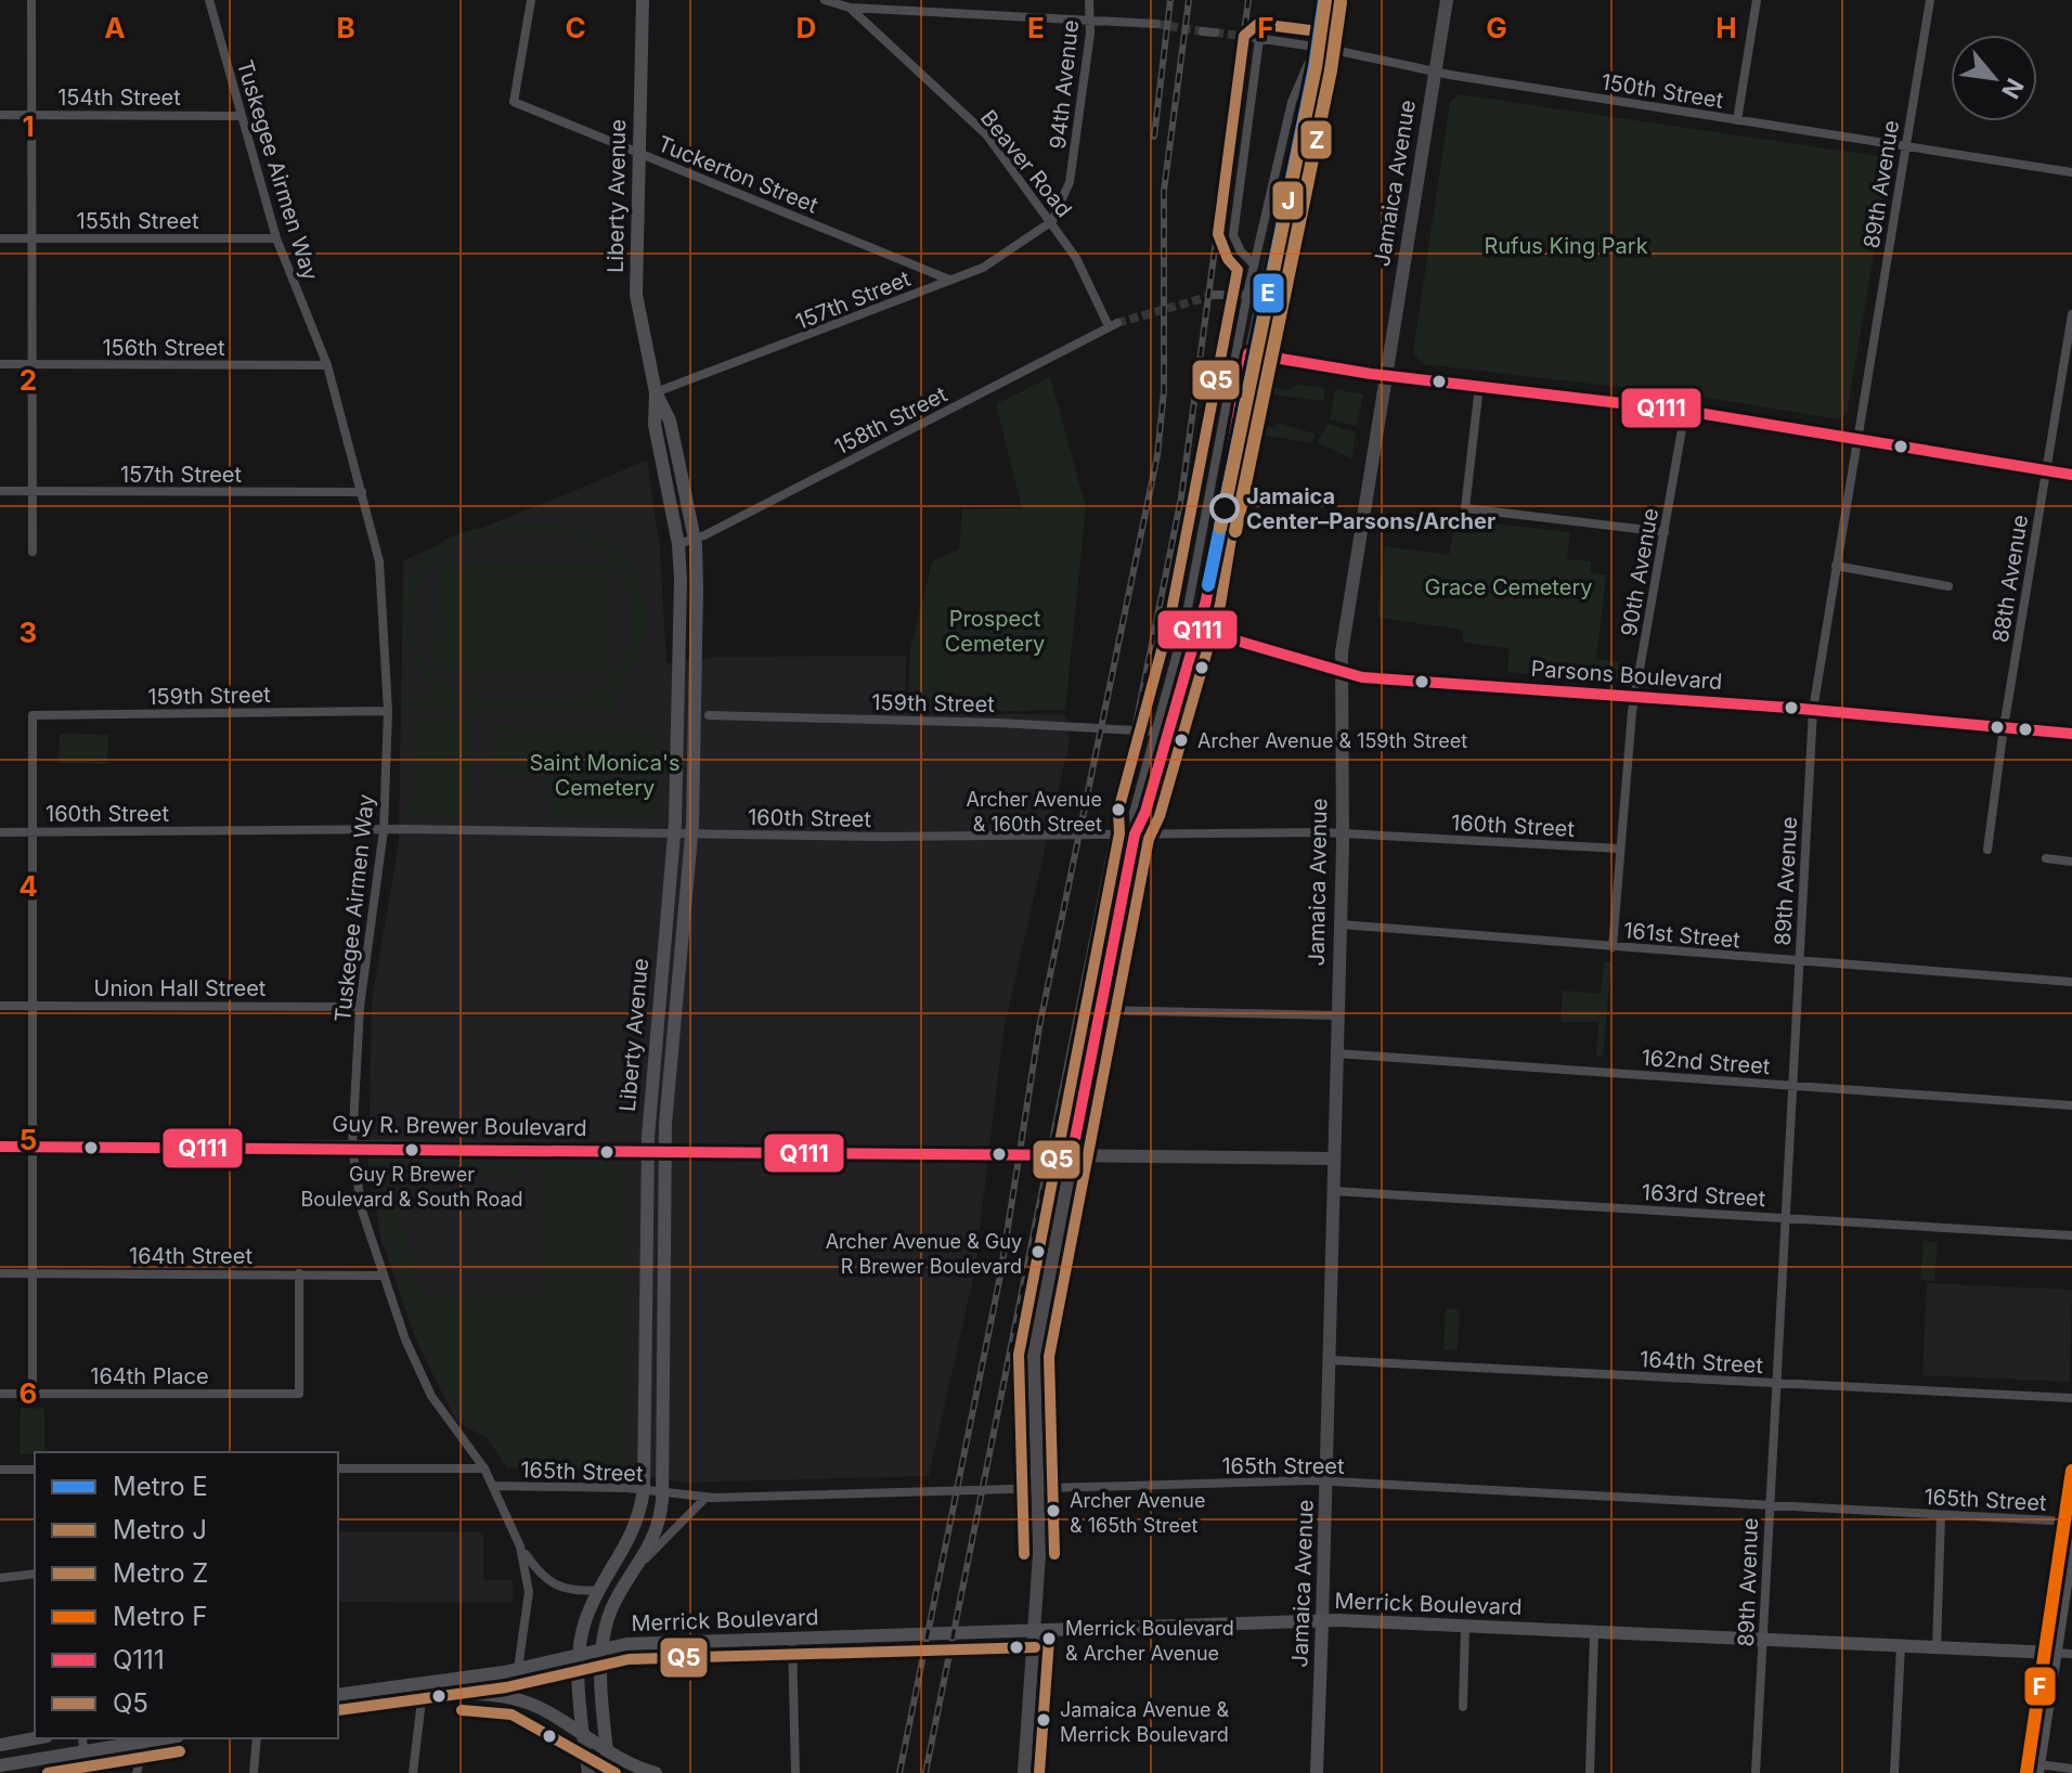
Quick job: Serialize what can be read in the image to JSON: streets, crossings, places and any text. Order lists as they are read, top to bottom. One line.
{"streets":{"main road":["Jamaica Avenue","Liberty Avenue","Parsons Boulevard","Guy R. Brewer Boulevard","Merrick Boulevard"],"street":["94th Avenue","150th Street","154th Street","Beaver Road","Tuskegee Airmen Way","Tuckerton Street","89th Avenue","155th Street","157th Street","156th Street","158th Street","90th Avenue","88th Avenue","159th Street","160th Street","161st Street","Union Hall Street","162nd Street","163rd Street","164th Street","164th Place","165th Street"]},"crossings":[["94th Avenue","Beaver Road"],["94th Avenue","157th Street"],["150th Street","Jamaica Avenue"],["150th Street","89th Avenue"],["154th Street","Tuskegee Airmen Way"],["Beaver Road","157th Street"],["Beaver Road","158th Street"],["Tuskegee Airmen Way","Liberty Avenue"],["Tuskegee Airmen Way","155th Street"],["Tuskegee Airmen Way","157th Street"],["Tuskegee Airmen Way","156th Street"],["Tuskegee Airmen Way","159th Street"],["Tuskegee Airmen Way","160th Street"],["Tuskegee Airmen Way","Union Hall Street"],["Tuskegee Airmen Way","Guy R. Brewer Boulevard"],["Tuskegee Airmen Way","164th Street"],["Tuskegee Airmen Way","165th Street"],["Tuskegee Airmen Way","Merrick Boulevard"],["Tuckerton Street","Liberty Avenue"],["Tuckerton Street","157th Street"],["Jamaica Avenue","Parsons Boulevard"],["Jamaica Avenue","160th Street"],["Jamaica Avenue","161st Street"],["Jamaica Avenue","162nd Street"],["Jamaica Avenue","Guy R. Brewer Boulevard"],["Jamaica Avenue","163rd Street"],["Jamaica Avenue","164th Street"],["Jamaica Avenue","165th Street"],["Jamaica Avenue","Merrick Boulevard"],["89th Avenue","Parsons Boulevard"],["89th Avenue","161st Street"],["89th Avenue","162nd Street"],["89th Avenue","163rd Street"],["89th Avenue","164th Street"],["89th Avenue","165th Street"],["89th Avenue","Merrick Boulevard"],["Liberty Avenue","157th Street"],["Liberty Avenue","158th Street"],["Liberty Avenue","160th Street"],["Liberty Avenue","Guy R. Brewer Boulevard"],["Liberty Avenue","165th Street"],["Liberty Avenue","Merrick Boulevard"],["90th Avenue","Parsons Boulevard"],["90th Avenue","160th Street"],["90th Avenue","161st Street"],["88th Avenue","Parsons Boulevard"],["159th Street","160th Street"],["164th Street","164th Place"]],"parks":["Rufus King Park","Grace Cemetery","Prospect Cemetery","Saint Monica's Cemetery"],"places":["Jamaica Center–Parsons/Archer","Archer Avenue & 159th Street","Archer Avenue & 160th Street","Guy R Brewer Boulevard & South Road","Archer Avenue & Guy R Brewer Boulevard","Archer Avenue & 165th Street","Merrick Boulevard & Archer Avenue","Jamaica Avenue & Merrick Boulevard"],"lines":["metro line E","metro line J","metro line Z","transit line Q5","transit line Q111","metro line F"],"legend":["Metro E","Metro J","Metro Z","Metro F","Q111","Q5"],"north":"bottom right","grid":{"columns":["A","B","C","D","E","F","G","H"],"rows":["1","2","3","4","5","6"]}}
